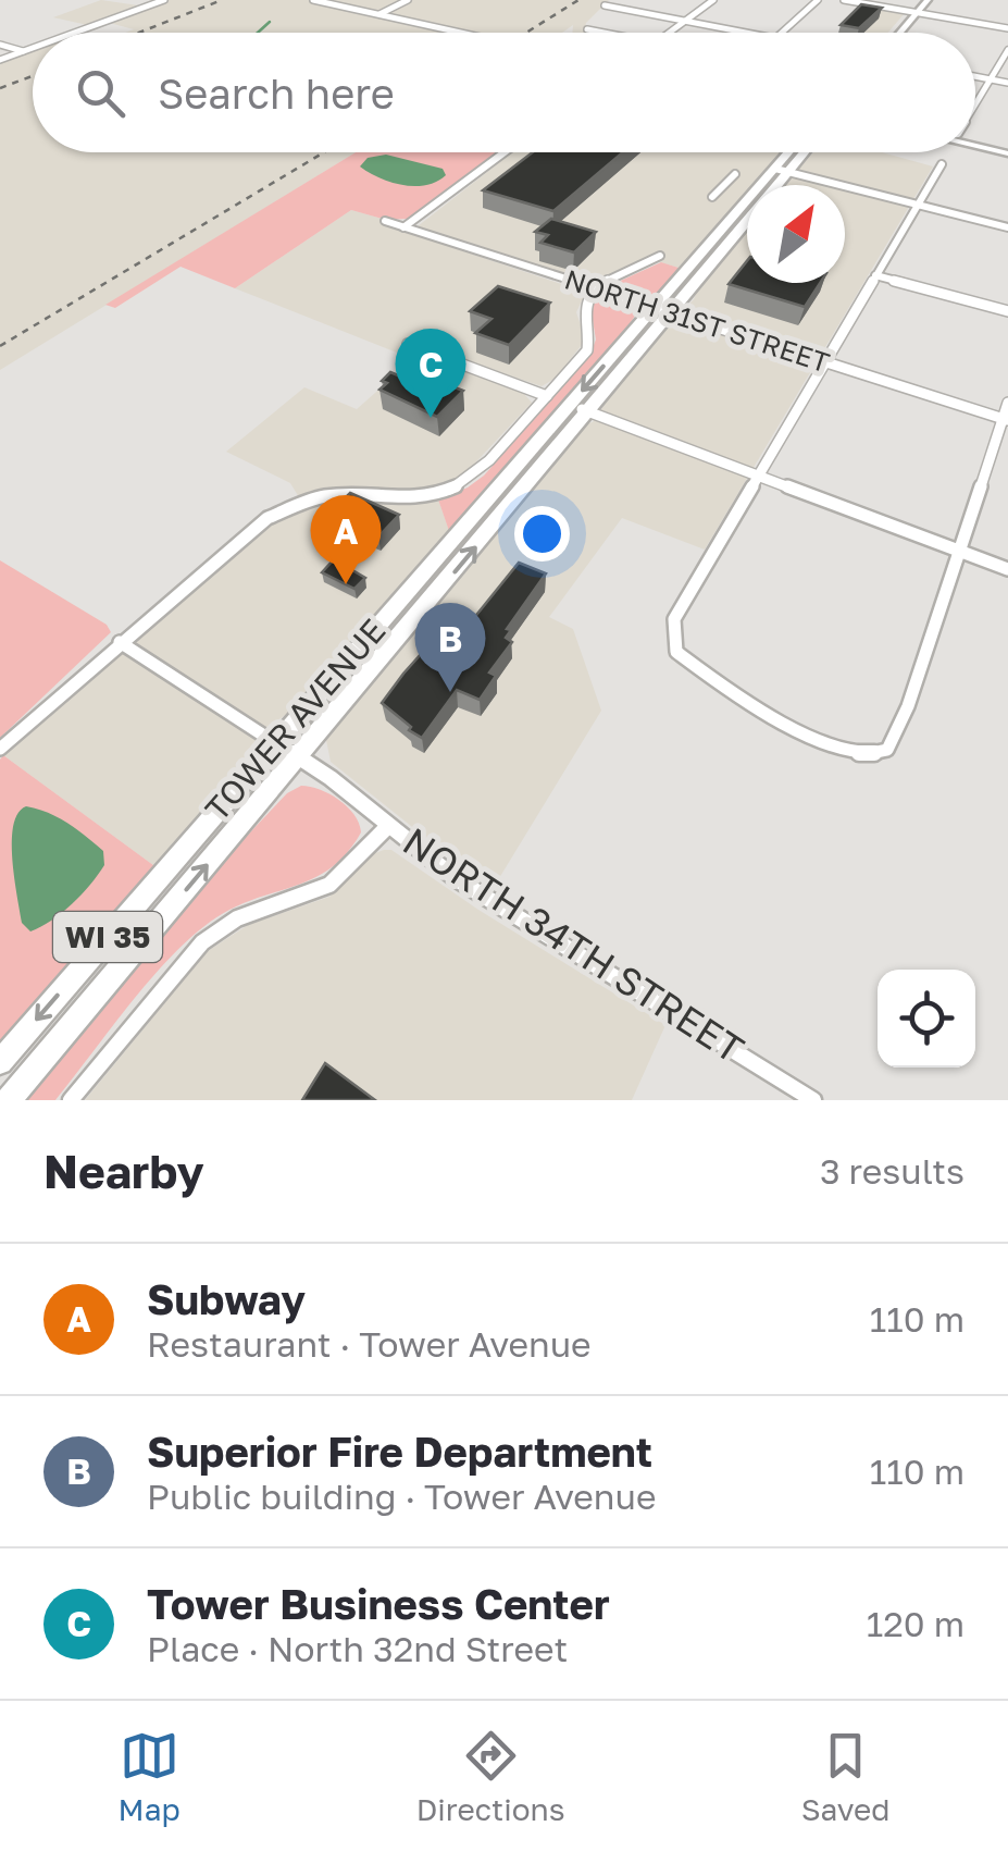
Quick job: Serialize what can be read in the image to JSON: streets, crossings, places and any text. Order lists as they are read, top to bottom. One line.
{"streets":{"main road":["TOWER AVENUE","WI 35"],"street":["NORTH 31ST STREET","NORTH 34TH STREET"]},"crossings":[["NORTH 31ST STREET","TOWER AVENUE"],["TOWER AVENUE","NORTH 34TH STREET"]],"north":"top right","page":{"search":"Search here","pins":["C","A","B"],"heading":["Nearby","3 results"],"list":[{"mark":"A","name":"Subway","note":"Restaurant · Tower Avenue","value":"110 m"},{"mark":"B","name":"Superior Fire Department","note":"Public building · Tower Avenue","value":"110 m"},{"mark":"C","name":"Tower Business Center","note":"Place · North 32nd Street","value":"120 m"}],"nav":["Map","Directions","Saved"]}}
